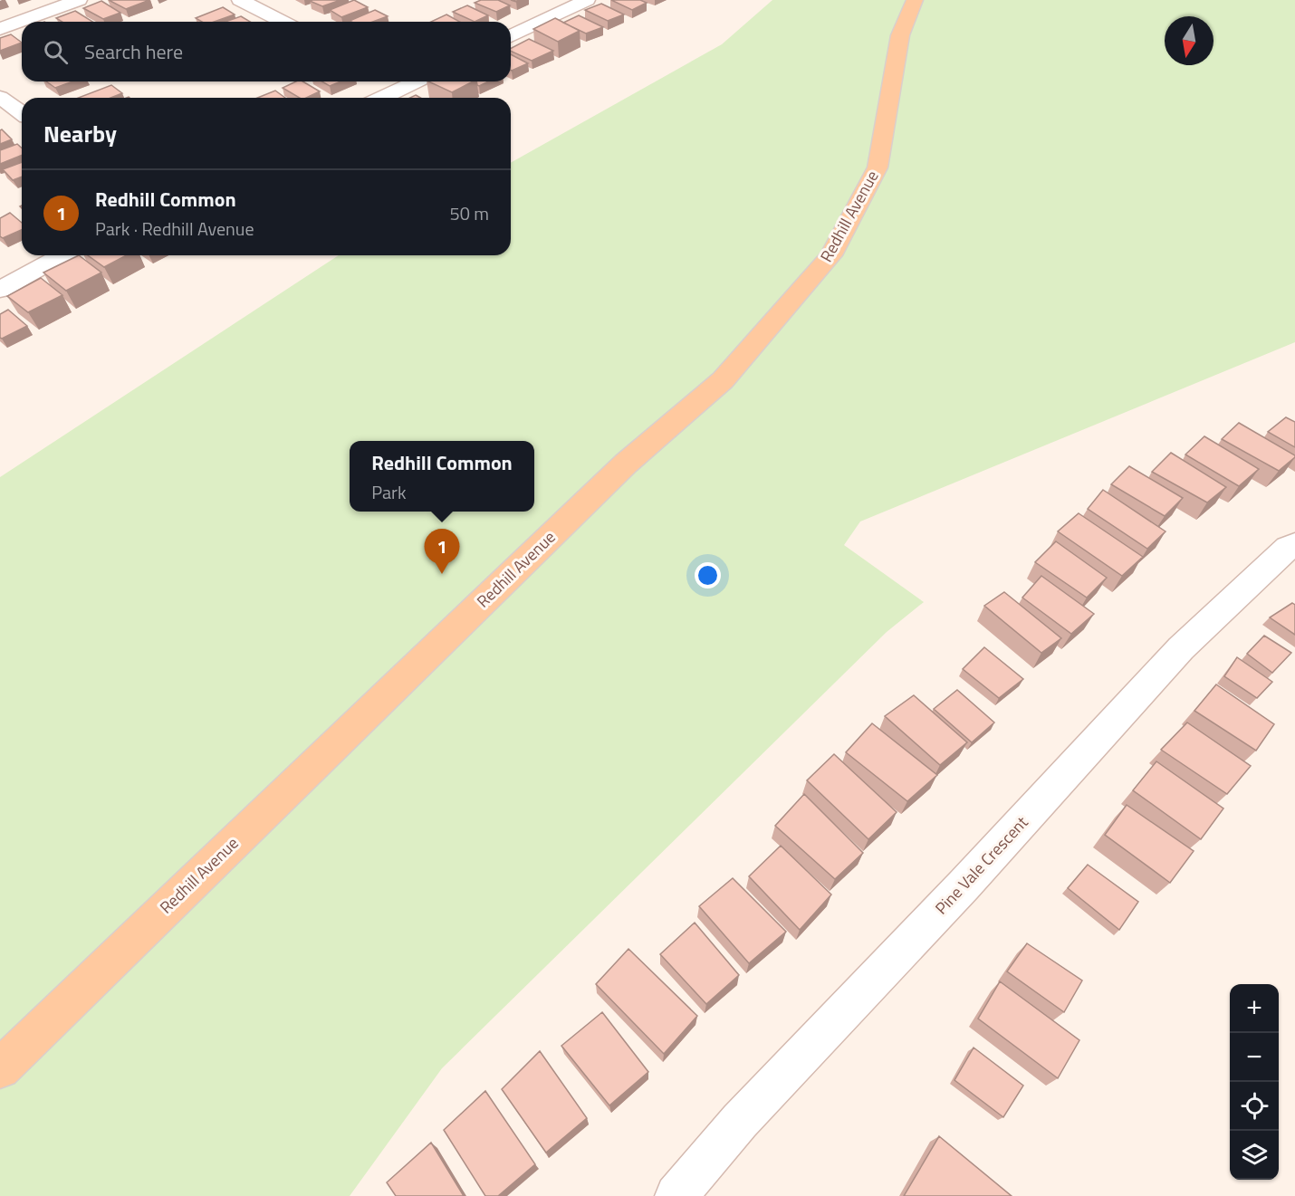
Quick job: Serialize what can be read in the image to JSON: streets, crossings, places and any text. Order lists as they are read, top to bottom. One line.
{"streets":{"main road":["Redhill Avenue"],"street":["Pine Vale Crescent"]},"north":"bottom","page":{"search":"Search here","heading":"Nearby","list":[{"mark":"1","name":"Redhill Common","note":"Park · Redhill Avenue","value":"50 m"}],"popup":["Redhill Common","Park"],"pins":"1","map_buttons":["+","−"]}}
